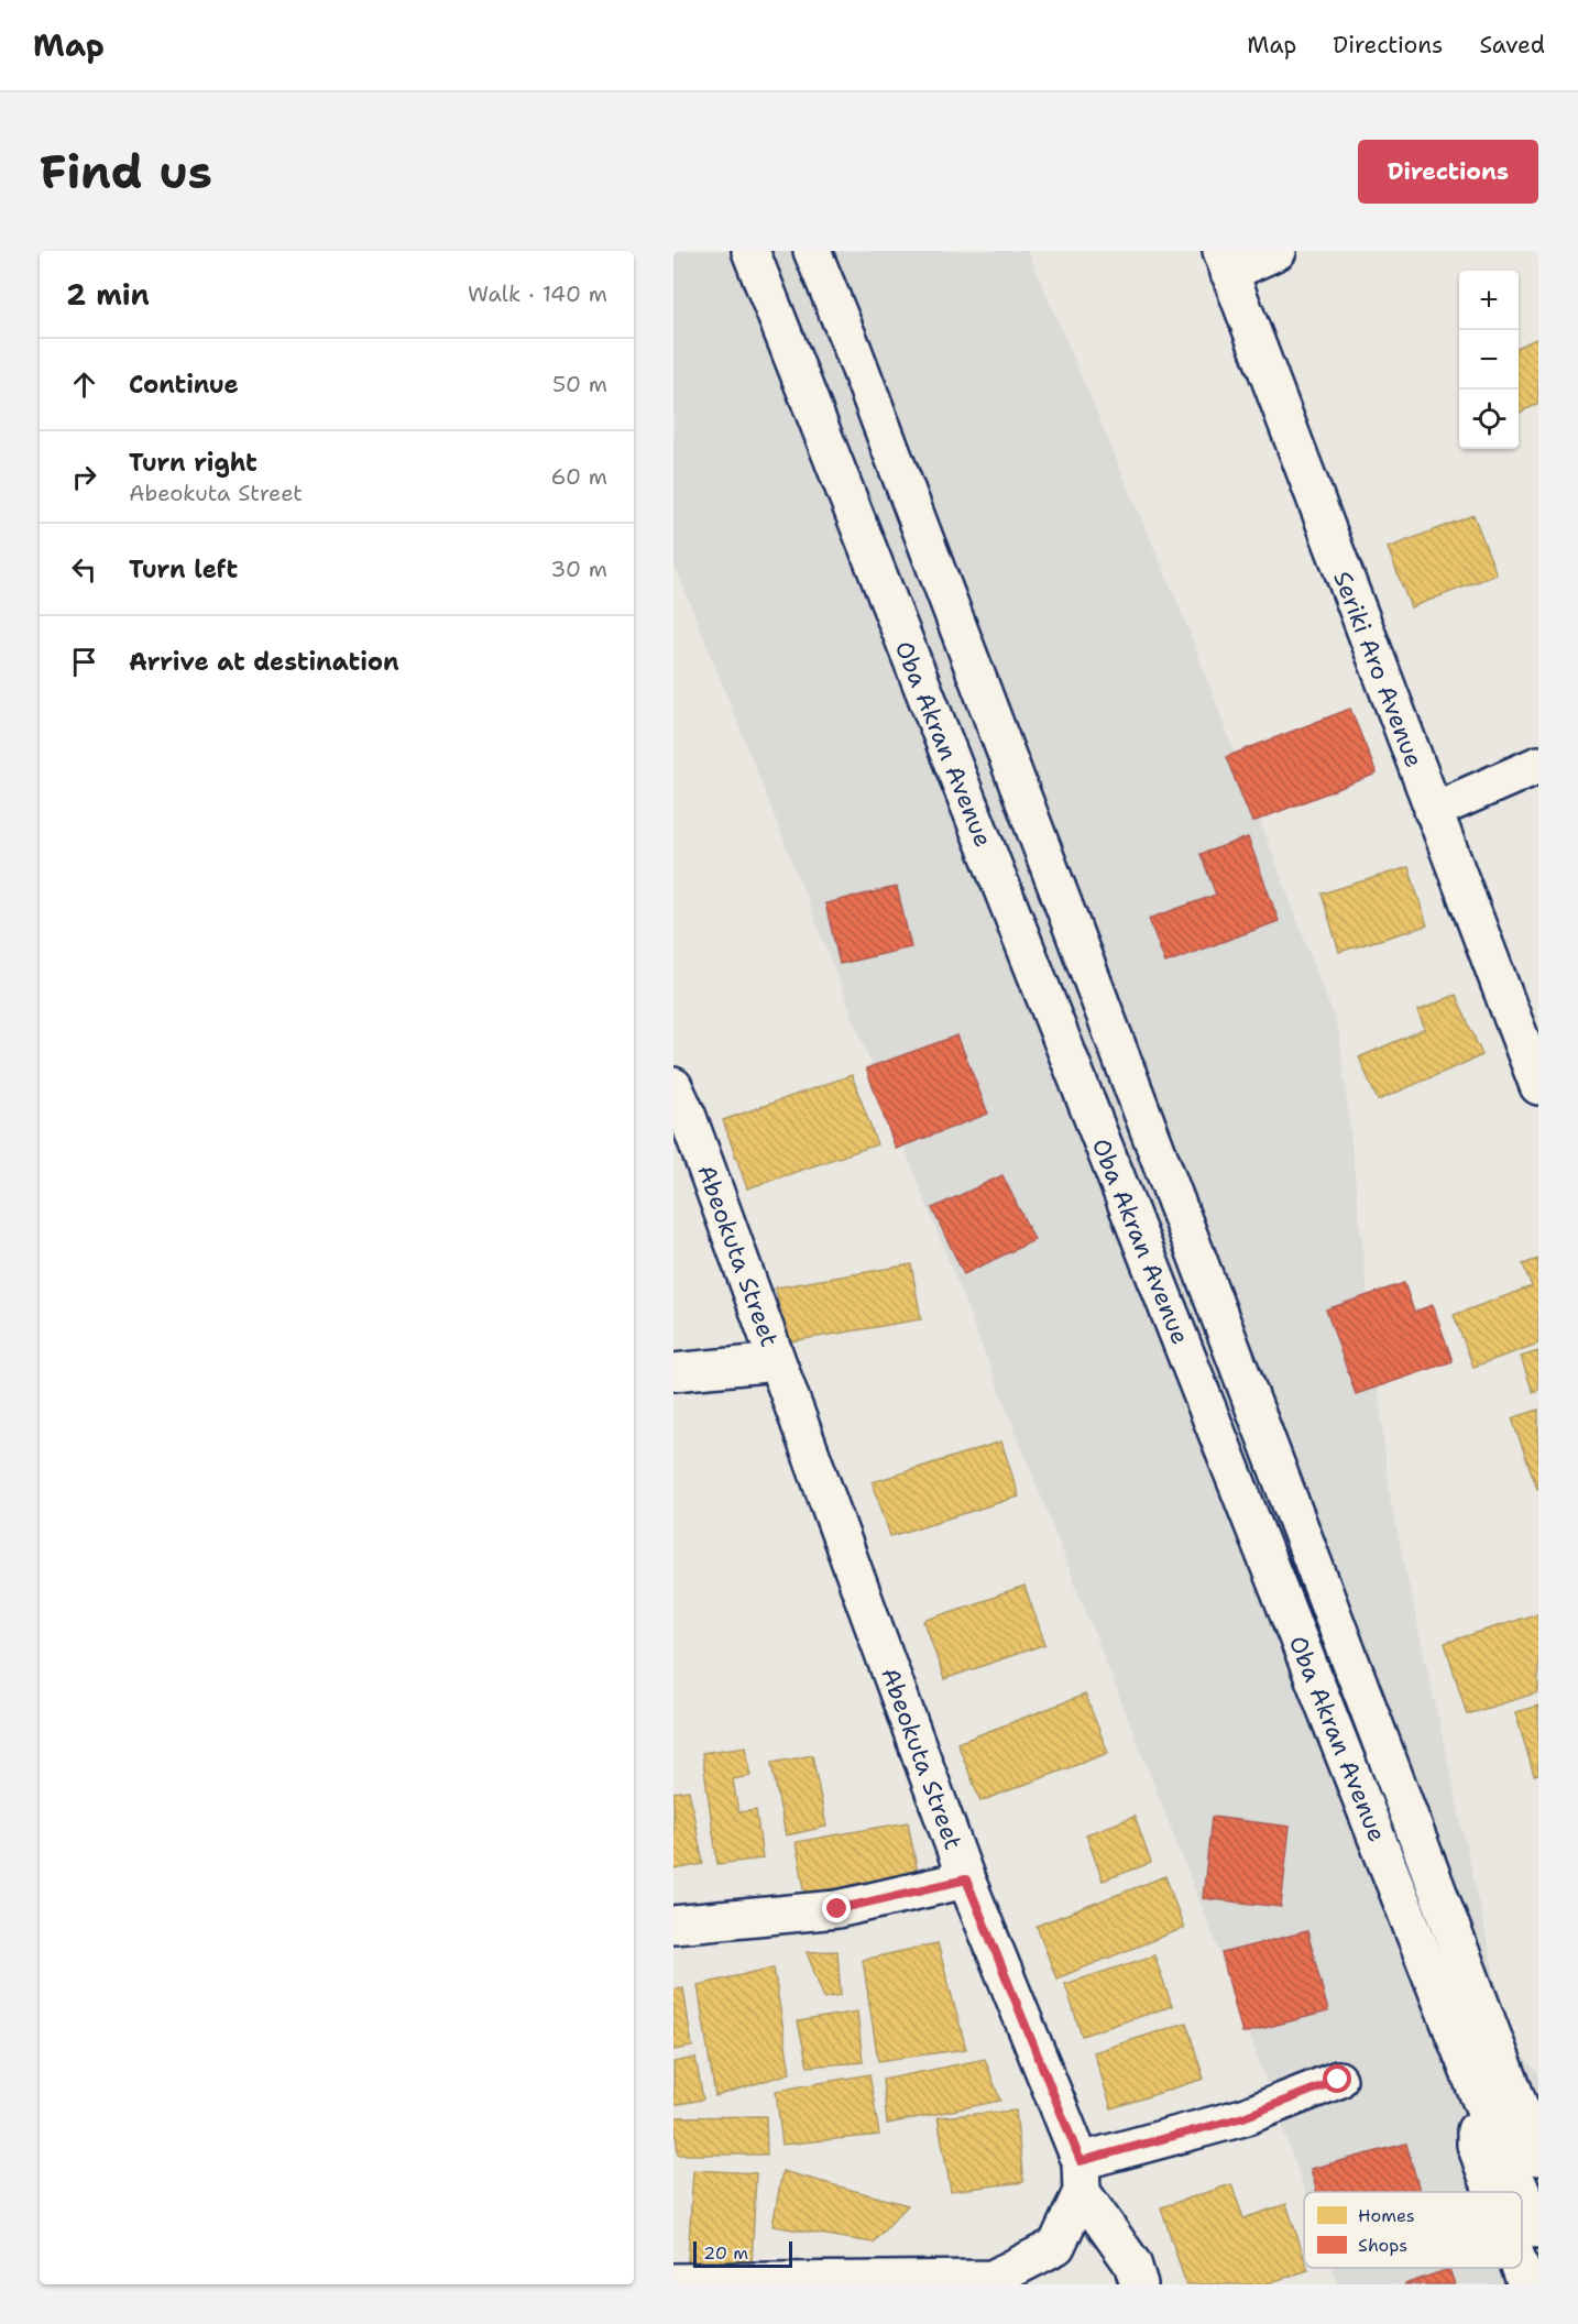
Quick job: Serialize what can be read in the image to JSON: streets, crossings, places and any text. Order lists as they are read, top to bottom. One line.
{"streets":{"main road":["Seriki Aro Avenue","Oba Akran Avenue","Abeokuta Street"]},"legend":["Homes","Shops"],"scale_bar":"20 m","page":{"header":"Map","nav":["Map","Directions","Saved"],"buttons":"Directions","title":"Find us","heading":["2 min","Walk · 140 m"],"map_buttons":["+","−"],"list":[["Continue","50 m"],["Turn right","Abeokuta Street","60 m"],["Turn left","30 m"],"Arrive at destination"],"scale":"20 m"}}
